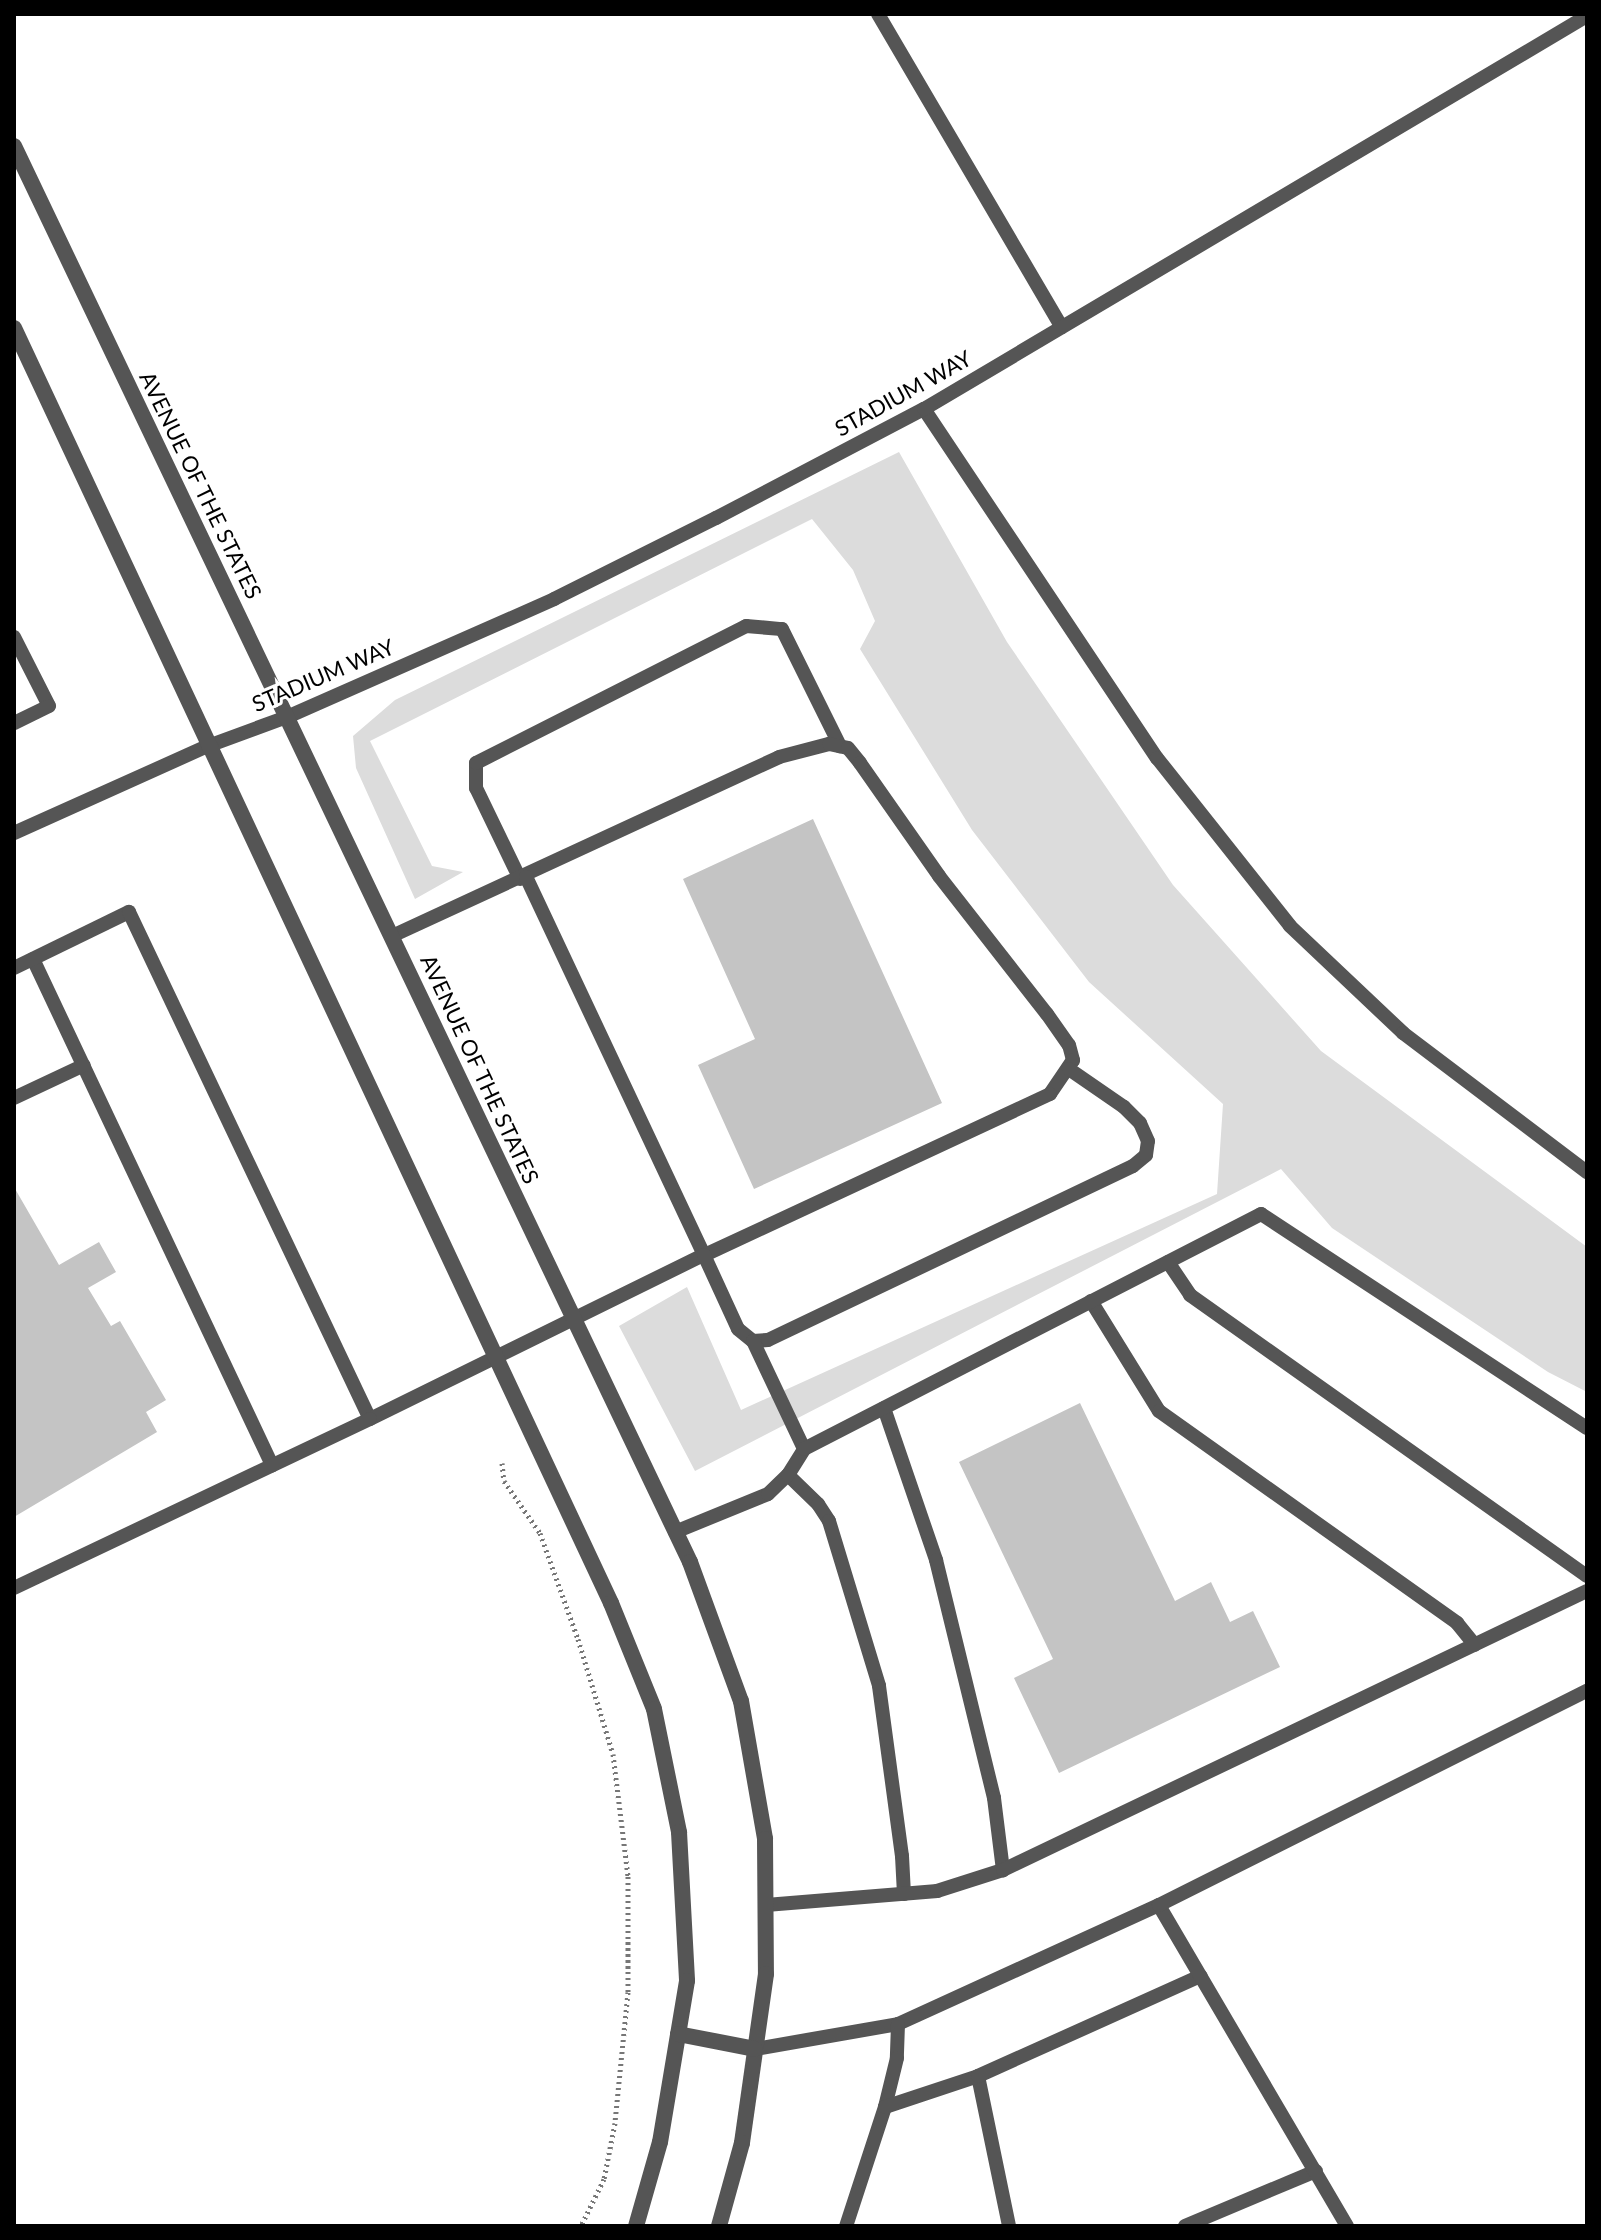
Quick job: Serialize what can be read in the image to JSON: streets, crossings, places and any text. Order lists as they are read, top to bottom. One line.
{"streets":{"street":["AVENUE OF THE STATES"],"lane":["STADIUM WAY"]},"crossings":[["STADIUM WAY","AVENUE OF THE STATES"]]}
